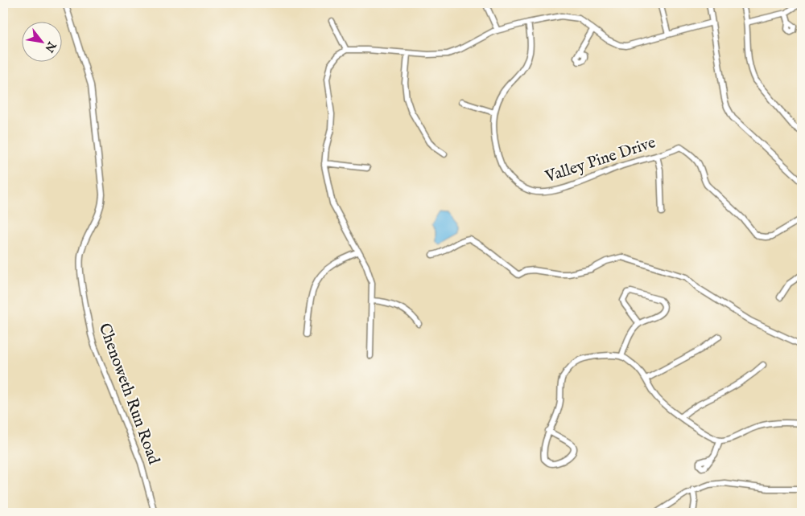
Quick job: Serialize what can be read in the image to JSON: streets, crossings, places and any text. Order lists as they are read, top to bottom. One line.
{"streets":{"street":["Valley Pine Drive","Chenoweth Run Road"]},"north":"bottom right"}
